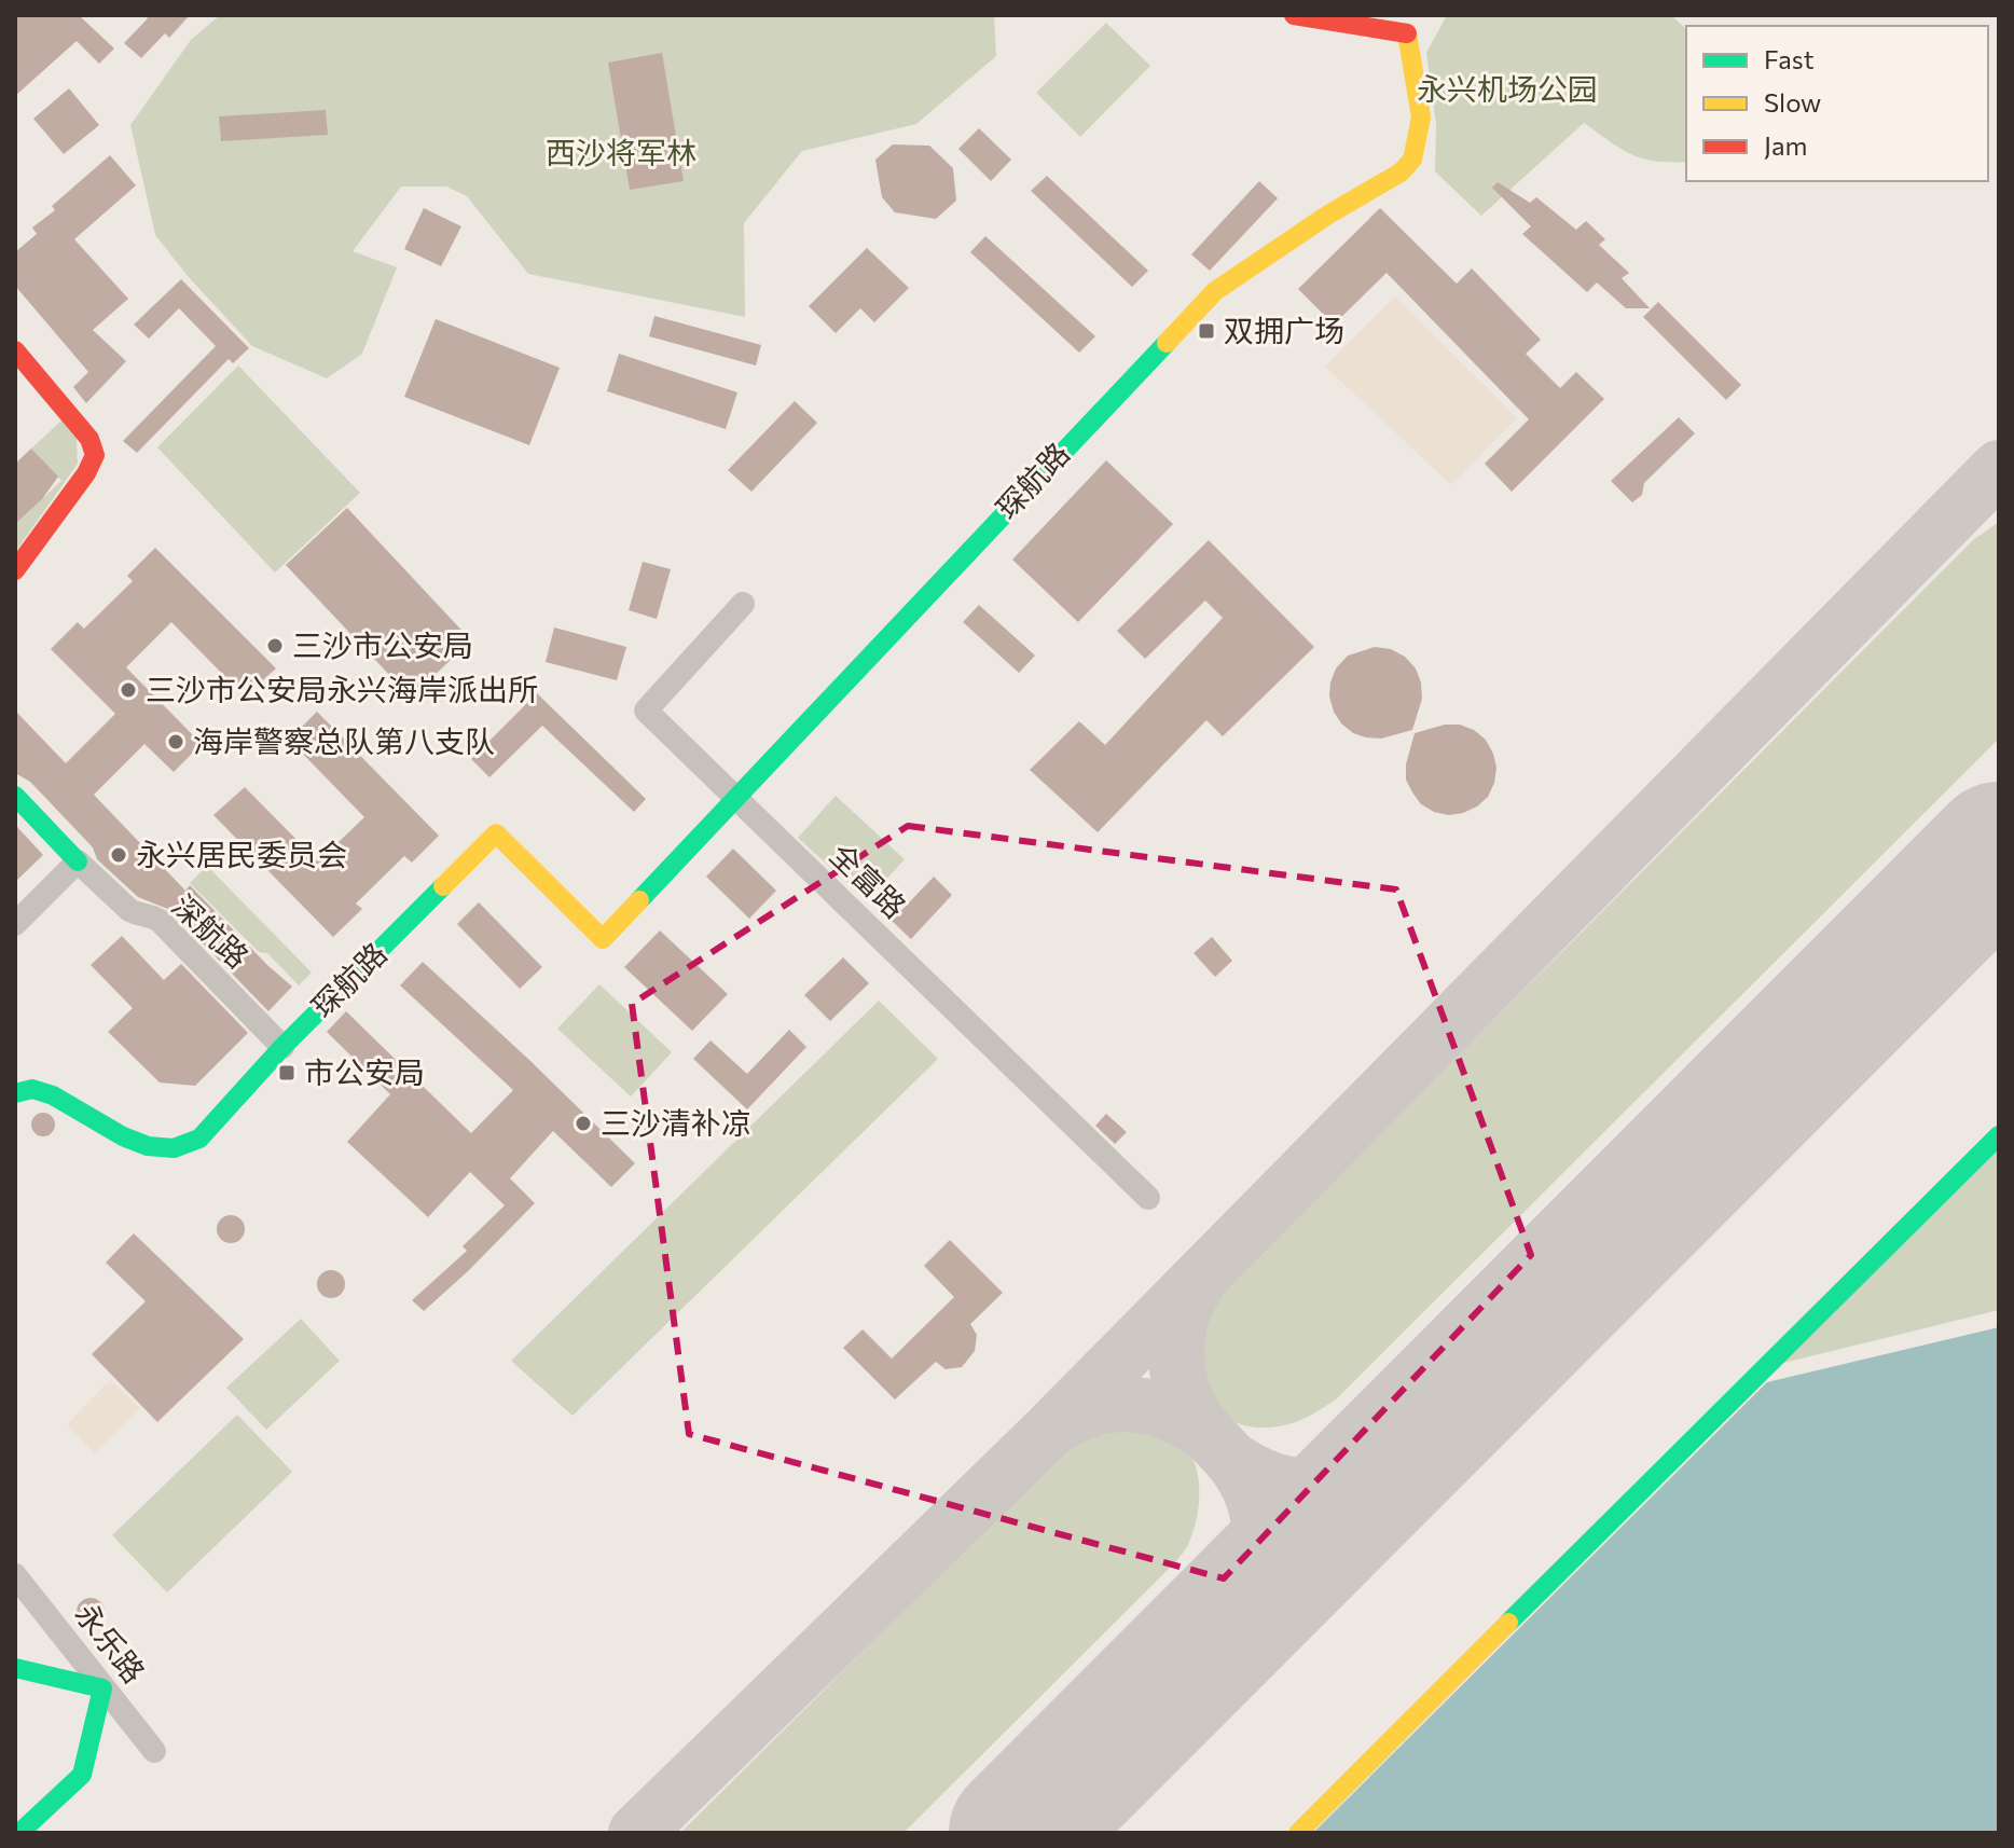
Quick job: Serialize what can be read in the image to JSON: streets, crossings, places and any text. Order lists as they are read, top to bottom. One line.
{"streets":{"street":["琛航路","全富路","深航路","永乐路"]},"crossings":[["琛航路","全富路"],["琛航路","深航路"]],"parks":["永兴机场公园","西沙将军林"],"places":{"transit":["双拥广场","市公安局"],"other":["三沙市公安局","三沙市公安局永兴海岸派出所","海岸警察总队第八支队","永兴居民委员会","三沙清补凉"]},"legend":["Fast","Slow","Jam"]}
